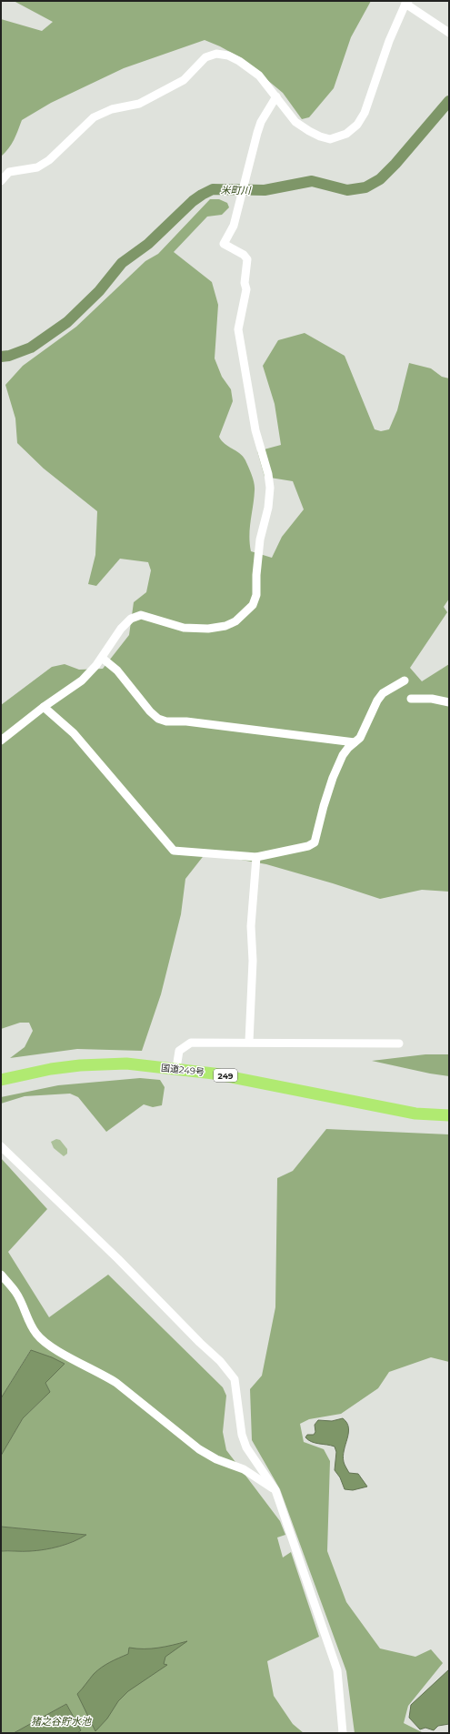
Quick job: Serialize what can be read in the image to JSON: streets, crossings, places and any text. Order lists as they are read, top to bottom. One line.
{"streets":{"highway":["国道249号","249"]},"water":["米町川","猪之谷貯水池"]}
